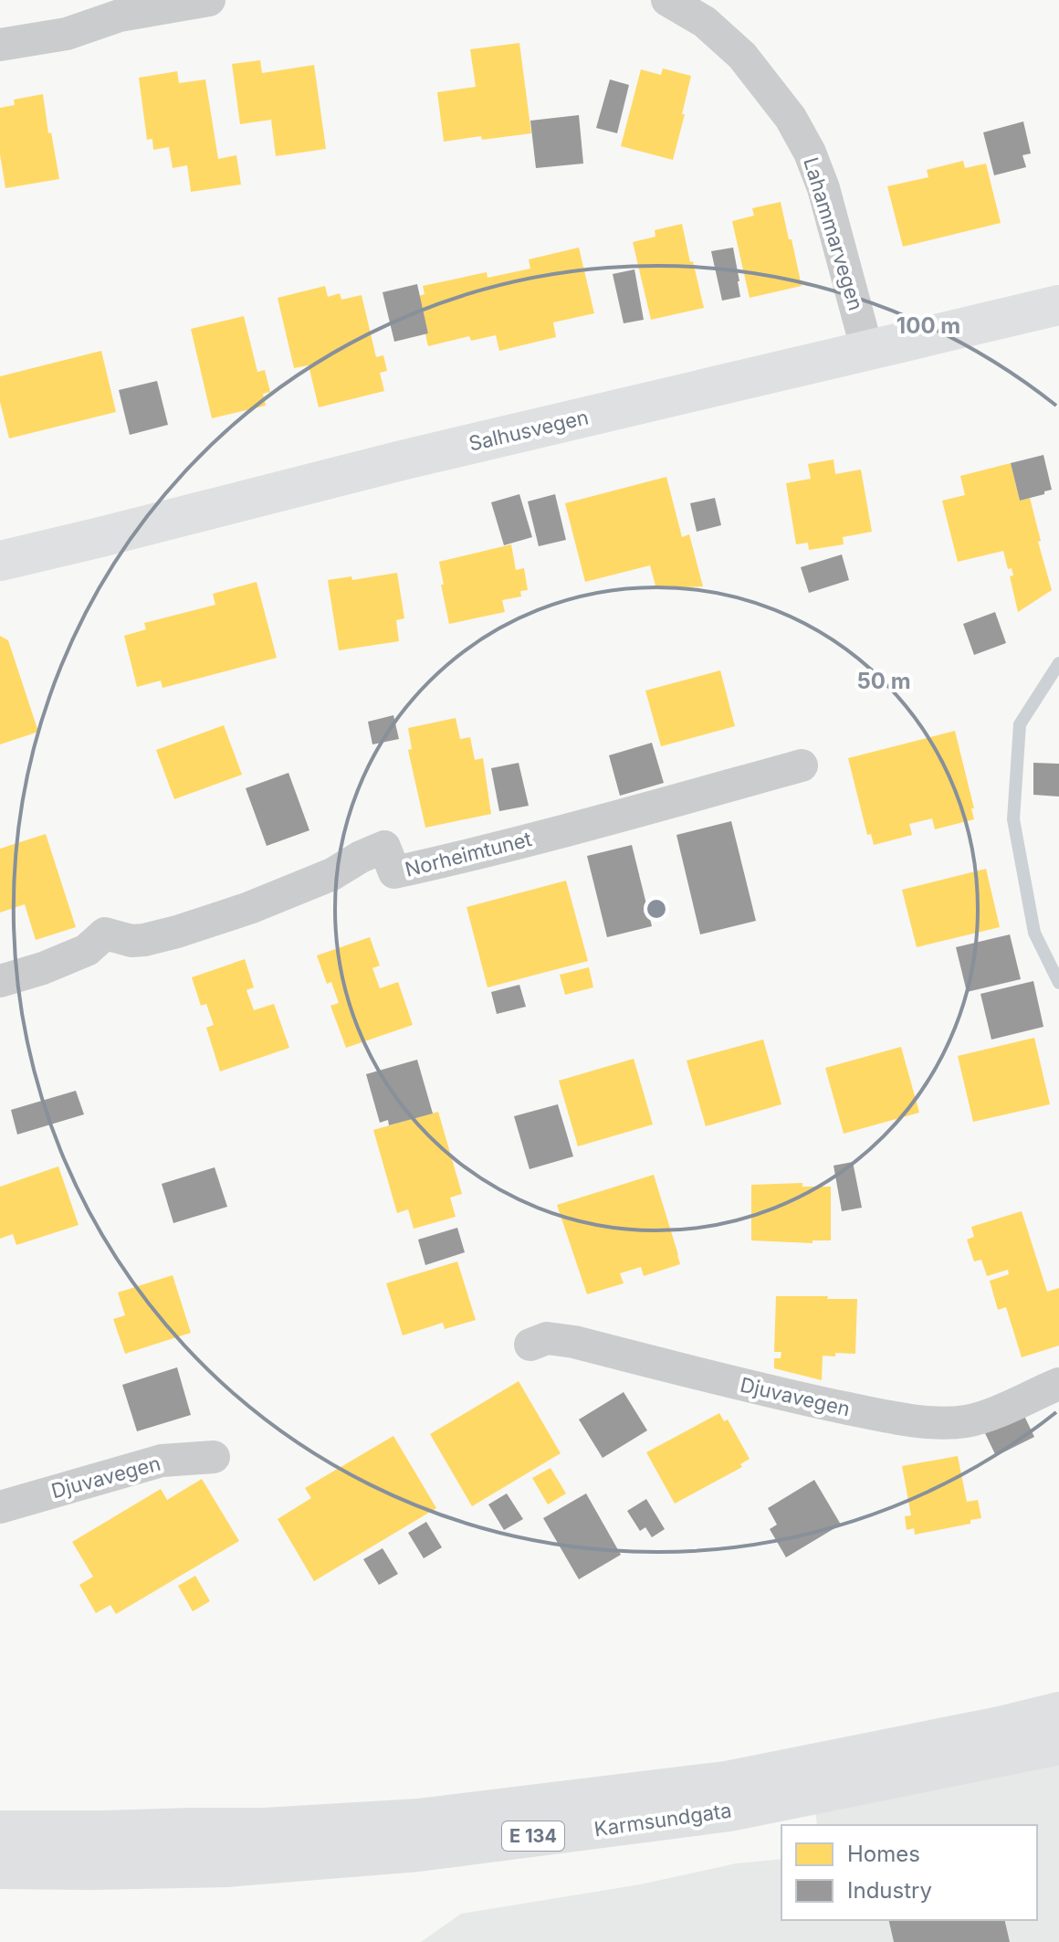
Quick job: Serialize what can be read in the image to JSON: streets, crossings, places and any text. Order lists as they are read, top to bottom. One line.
{"streets":{"main road":["Salhusvegen","Karmsundgata","E 134"],"street":["Lahammarvegen","Norheimtunet","Djuvavegen"]},"crossings":[["Lahammarvegen","Salhusvegen"]],"legend":["Homes","Industry"],"rings":["100 m","50 m"]}
